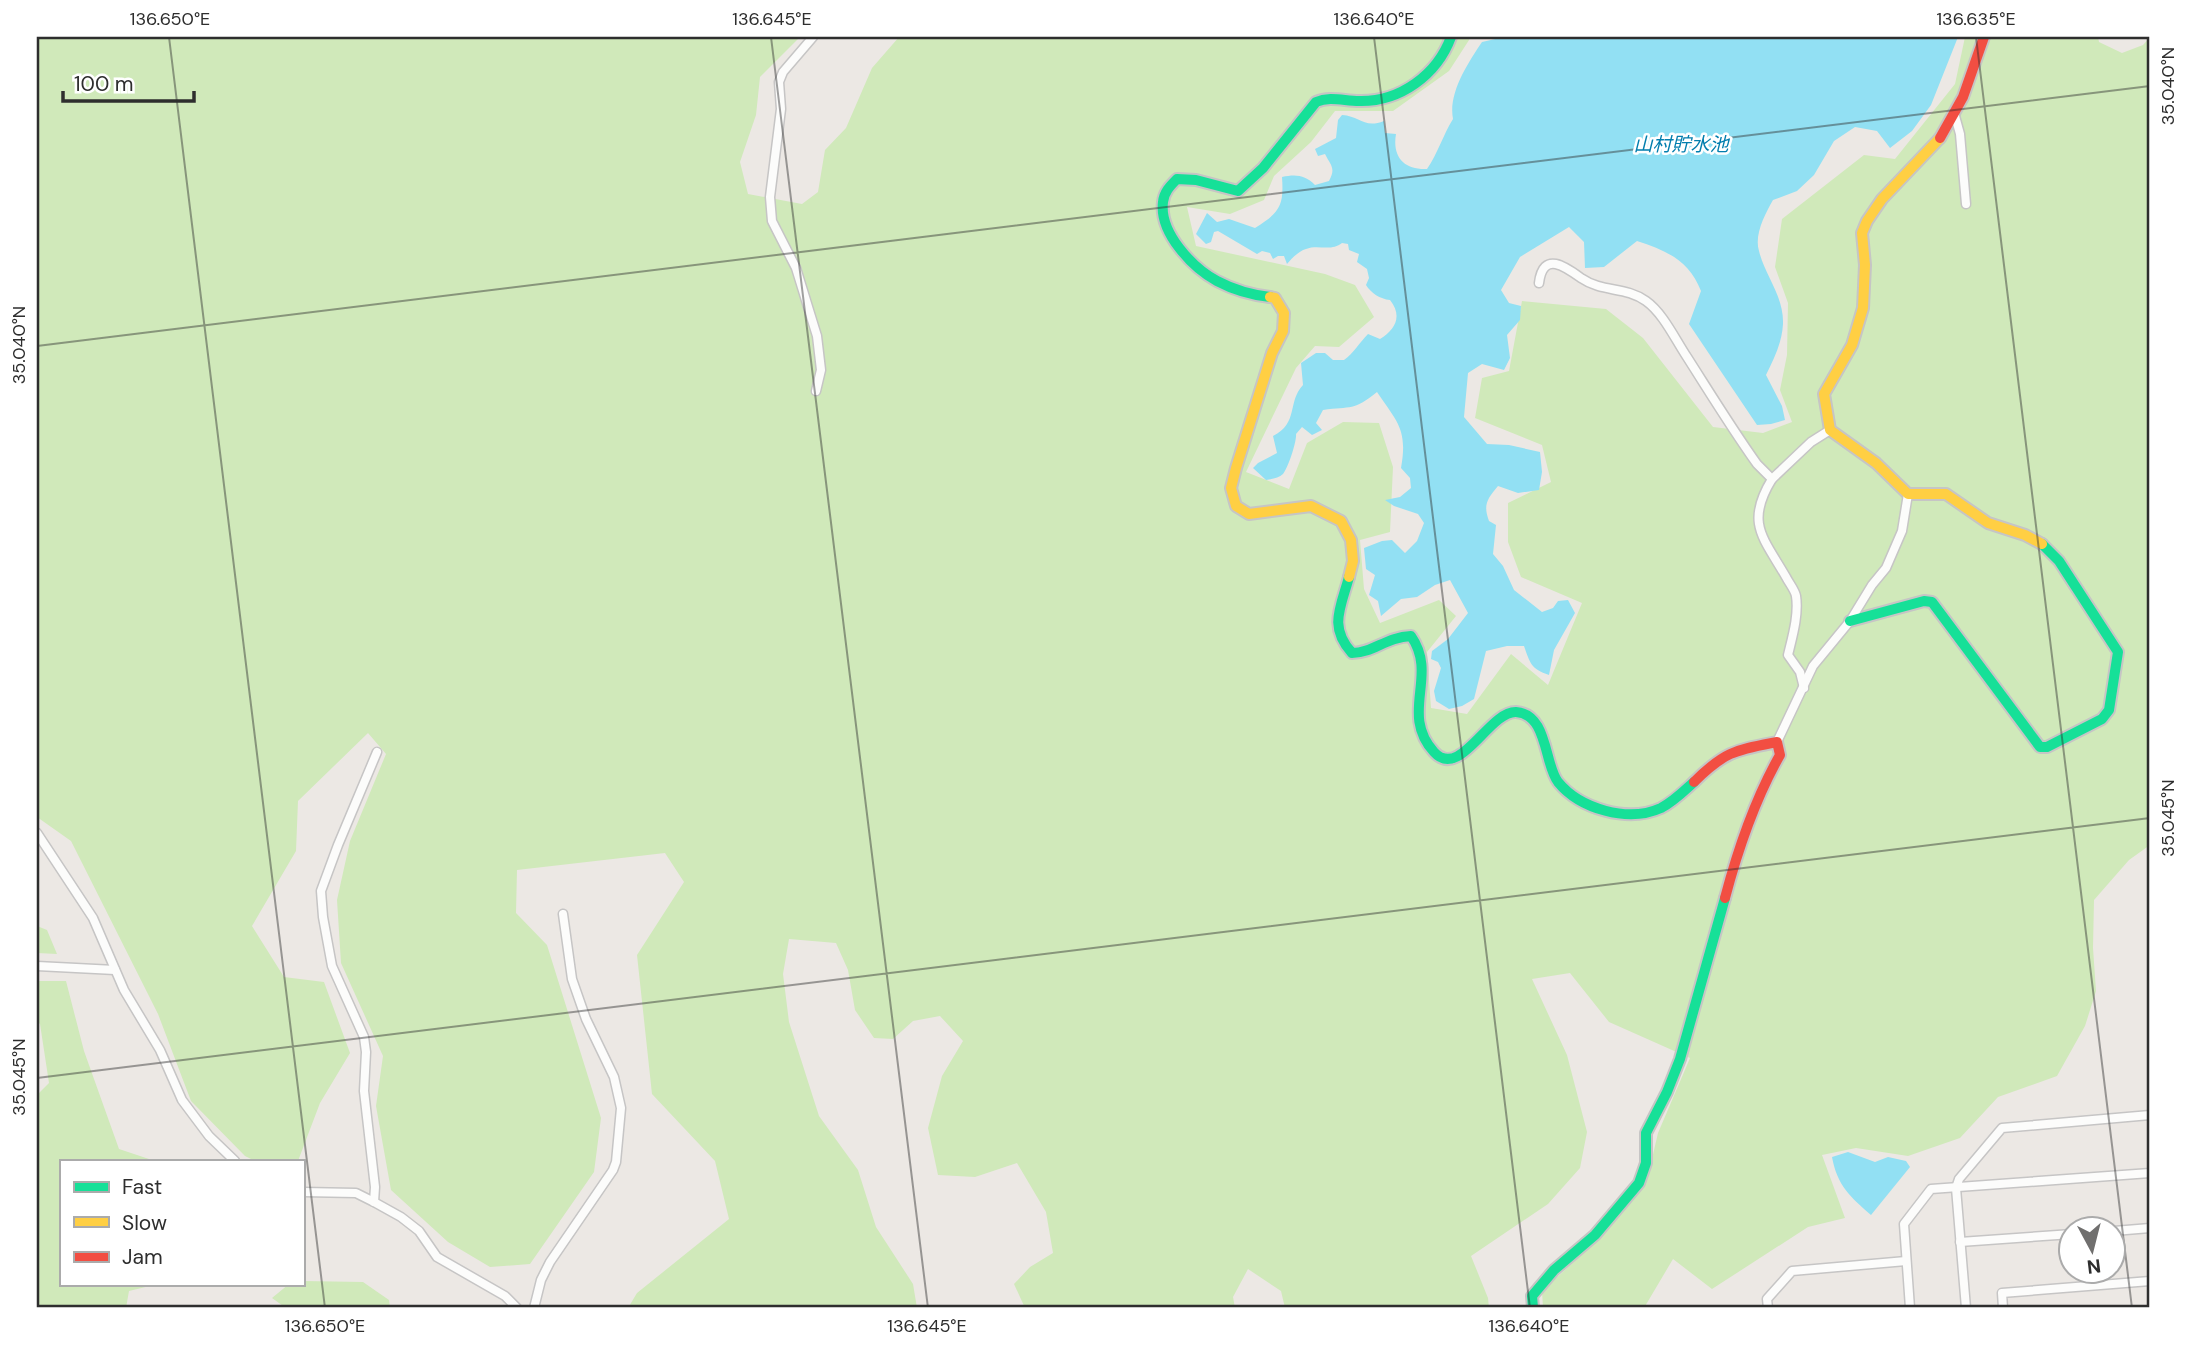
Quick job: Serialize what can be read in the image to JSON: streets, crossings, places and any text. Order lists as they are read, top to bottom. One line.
{"water":["山村貯水池"],"legend":["Fast","Slow","Jam"],"scale_bar":"100 m","north":"bottom","coordinates":["136.650°E","136.645°E","136.640°E","136.635°E","35.040°N","35.045°N"]}
